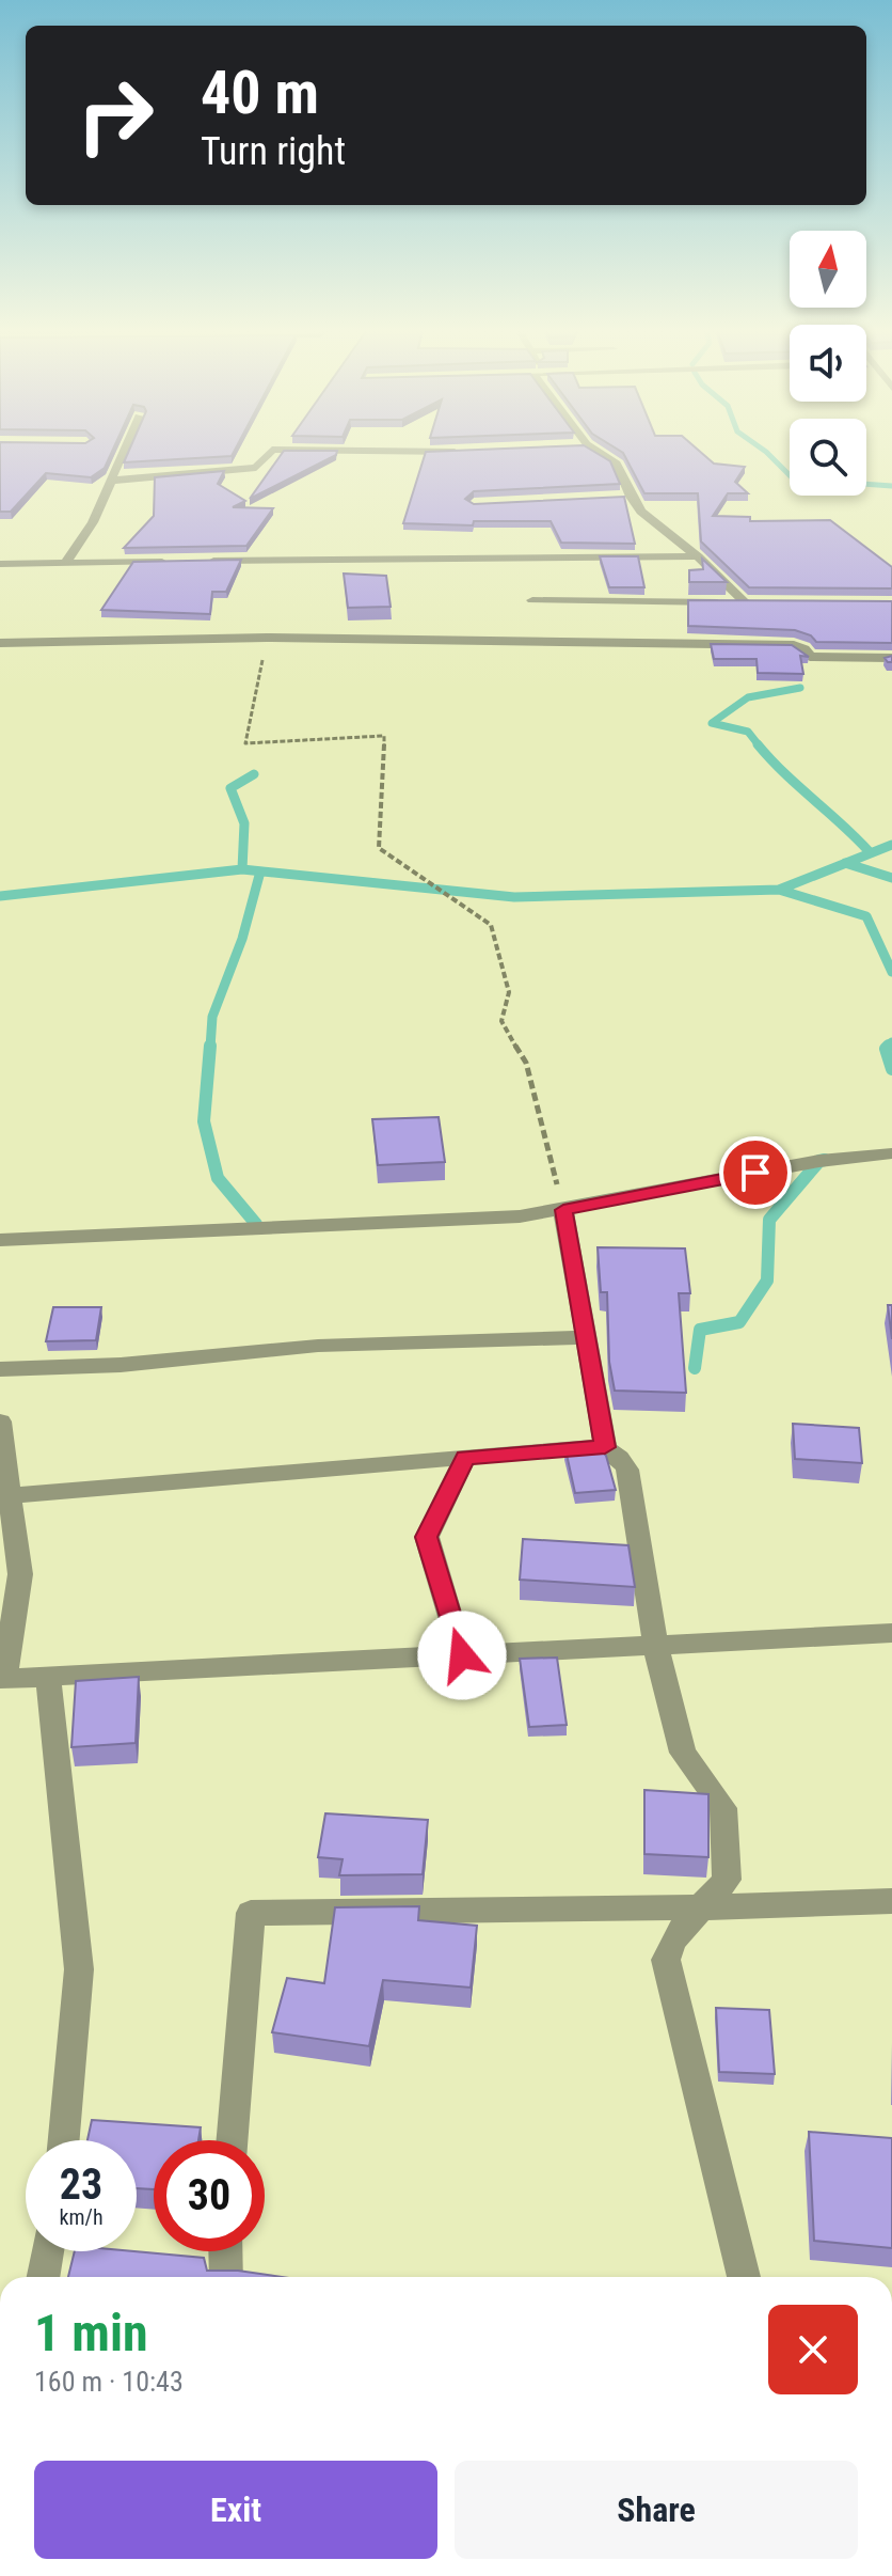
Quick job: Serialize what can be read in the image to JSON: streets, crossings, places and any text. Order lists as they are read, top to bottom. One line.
{"north":"top","page":{"turn":["40 m","Turn right"],"speed":"23 km/h","limit":"30","heading":["1 min","160 m · 10:43"],"buttons":["Exit","Share"]}}
